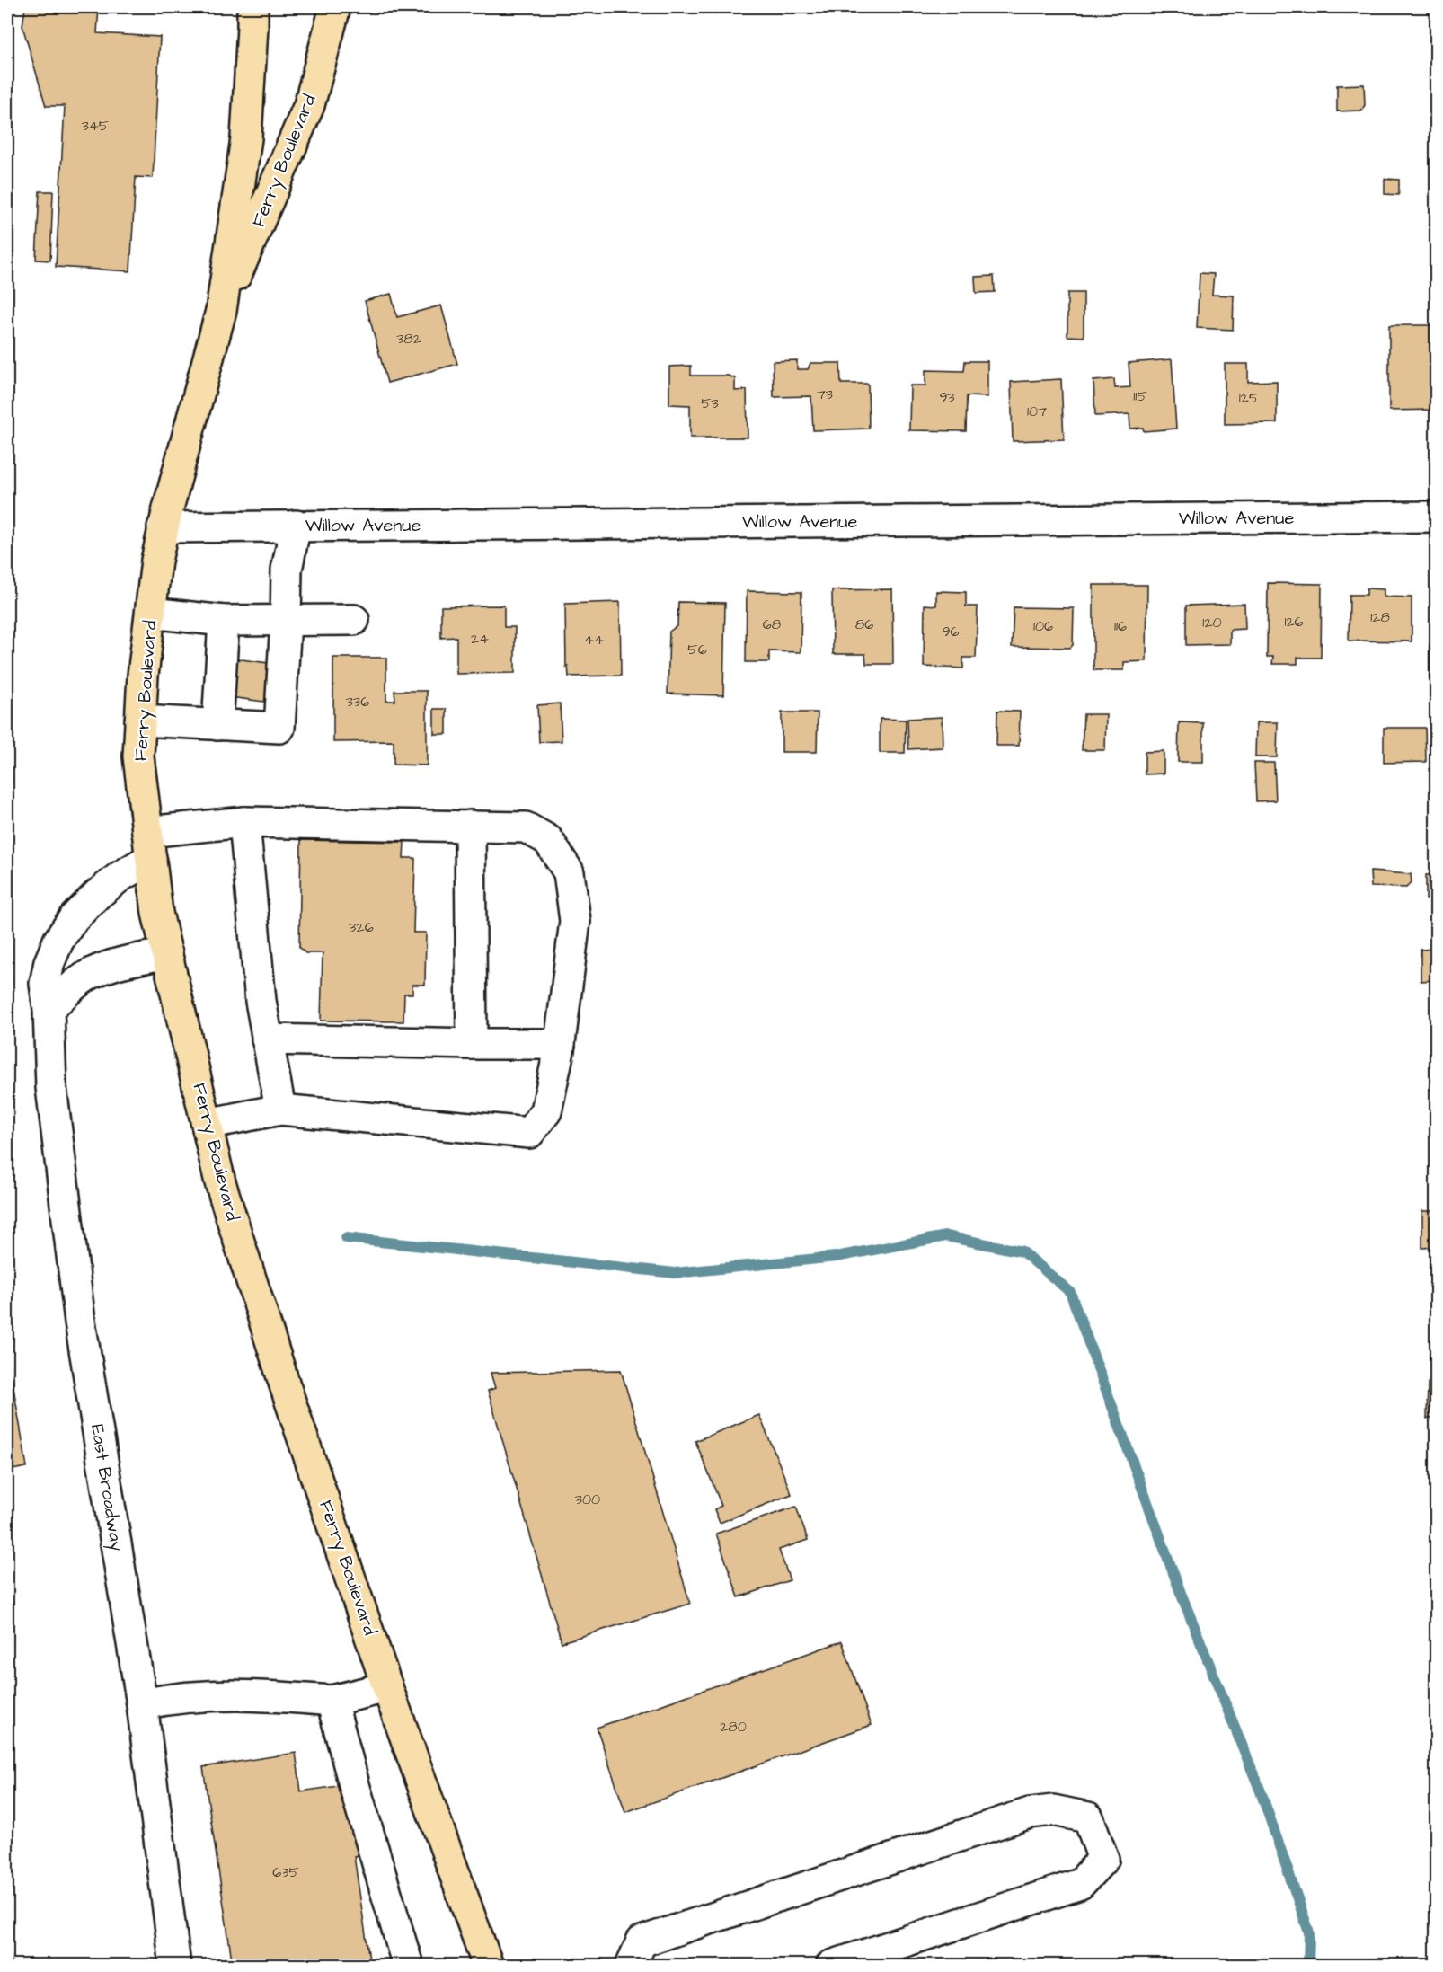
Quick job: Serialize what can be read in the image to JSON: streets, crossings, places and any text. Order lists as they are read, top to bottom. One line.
{"streets":{"main road":["Ferry Boulevard"],"street":["Willow Avenue","East Broadway"]},"crossings":[["Ferry Boulevard","Willow Avenue"],["Ferry Boulevard","East Broadway"]],"house_numbers":["345","382","73","115","93","125","53","107","128","126","120","68","86","106","116","96","24","44","56","336","326","300","280","635"]}
